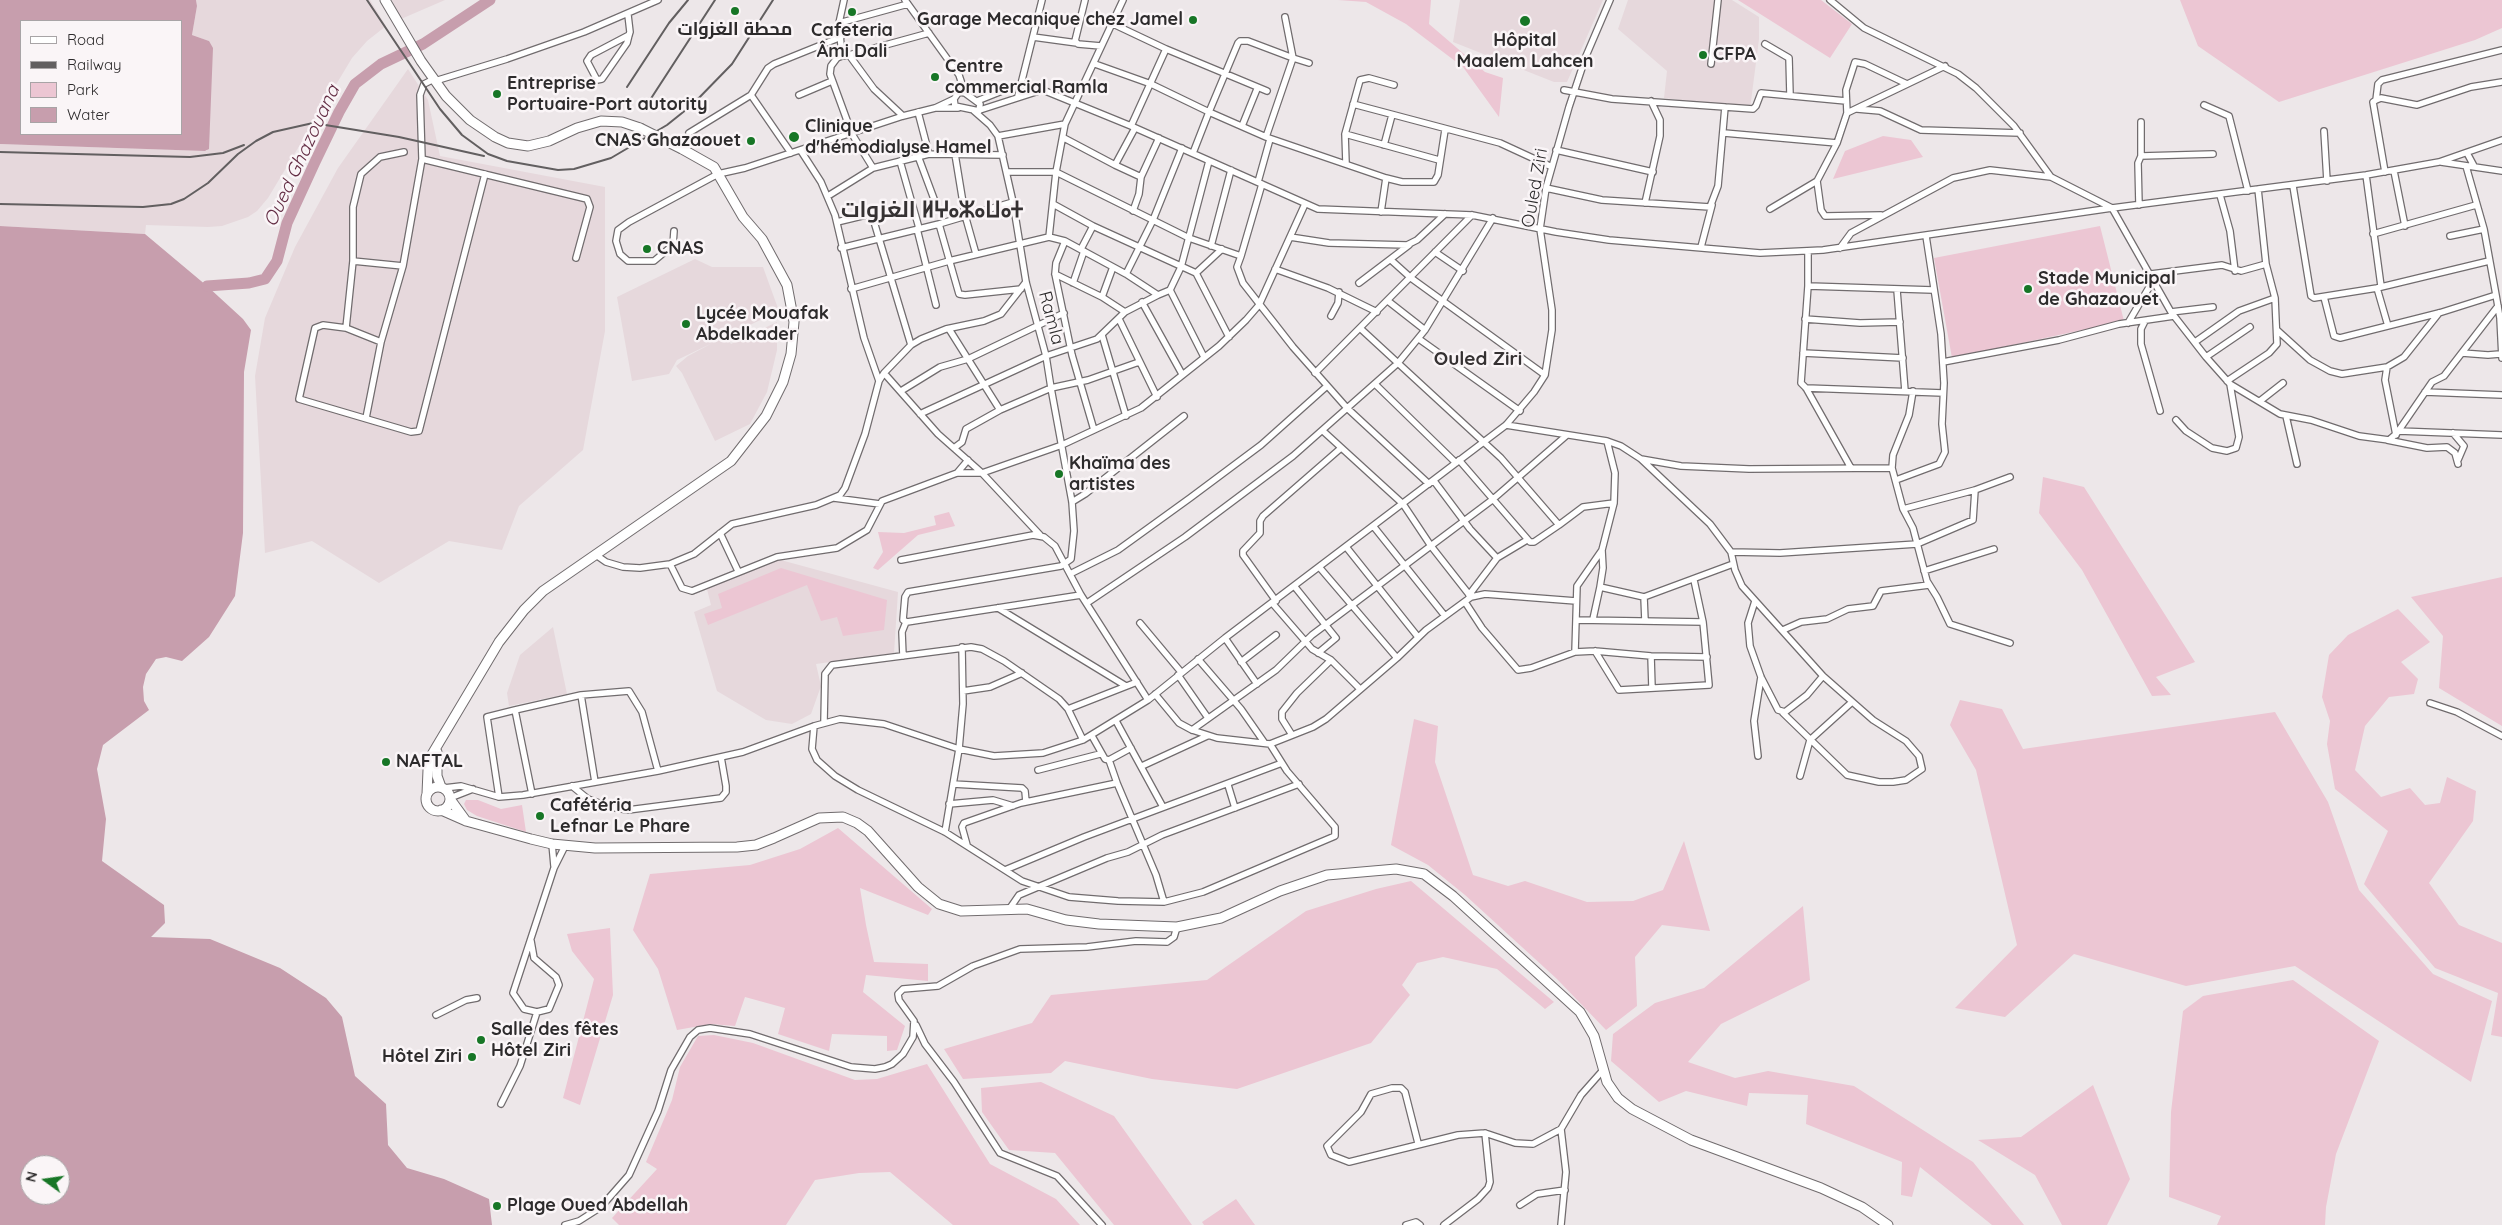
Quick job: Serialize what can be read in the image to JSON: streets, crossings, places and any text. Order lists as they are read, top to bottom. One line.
{"streets":{"street":["Ouled Ziri","Ramla"]},"districts":["الغزوات ⵍⵖⴰⵣⴰⵡⴰⵜ","Ouled Ziri"],"water":["Oued Ghazouana"],"places":["محطة الغزوات","Cafeteria Âmi Dali","Garage Mecanique chez Jamel","Hôpital Maalem Lahcen","CFPA","Centre commercial Ramla","Entreprise Portuaire-Port autority","Clinique d'hémodialyse Hamel","CNAS Ghazaouet","CNAS","Stade Municipal de Ghazaouet","Lycée Mouafak Abdelkader","Khaïma des artistes","NAFTAL","Cafétéria Lefnar Le Phare","Salle des fêtes Hôtel Ziri","Hôtel Ziri","Plage Oued Abdellah"],"legend":["Road","Railway","Park","Water"],"north":"left"}
